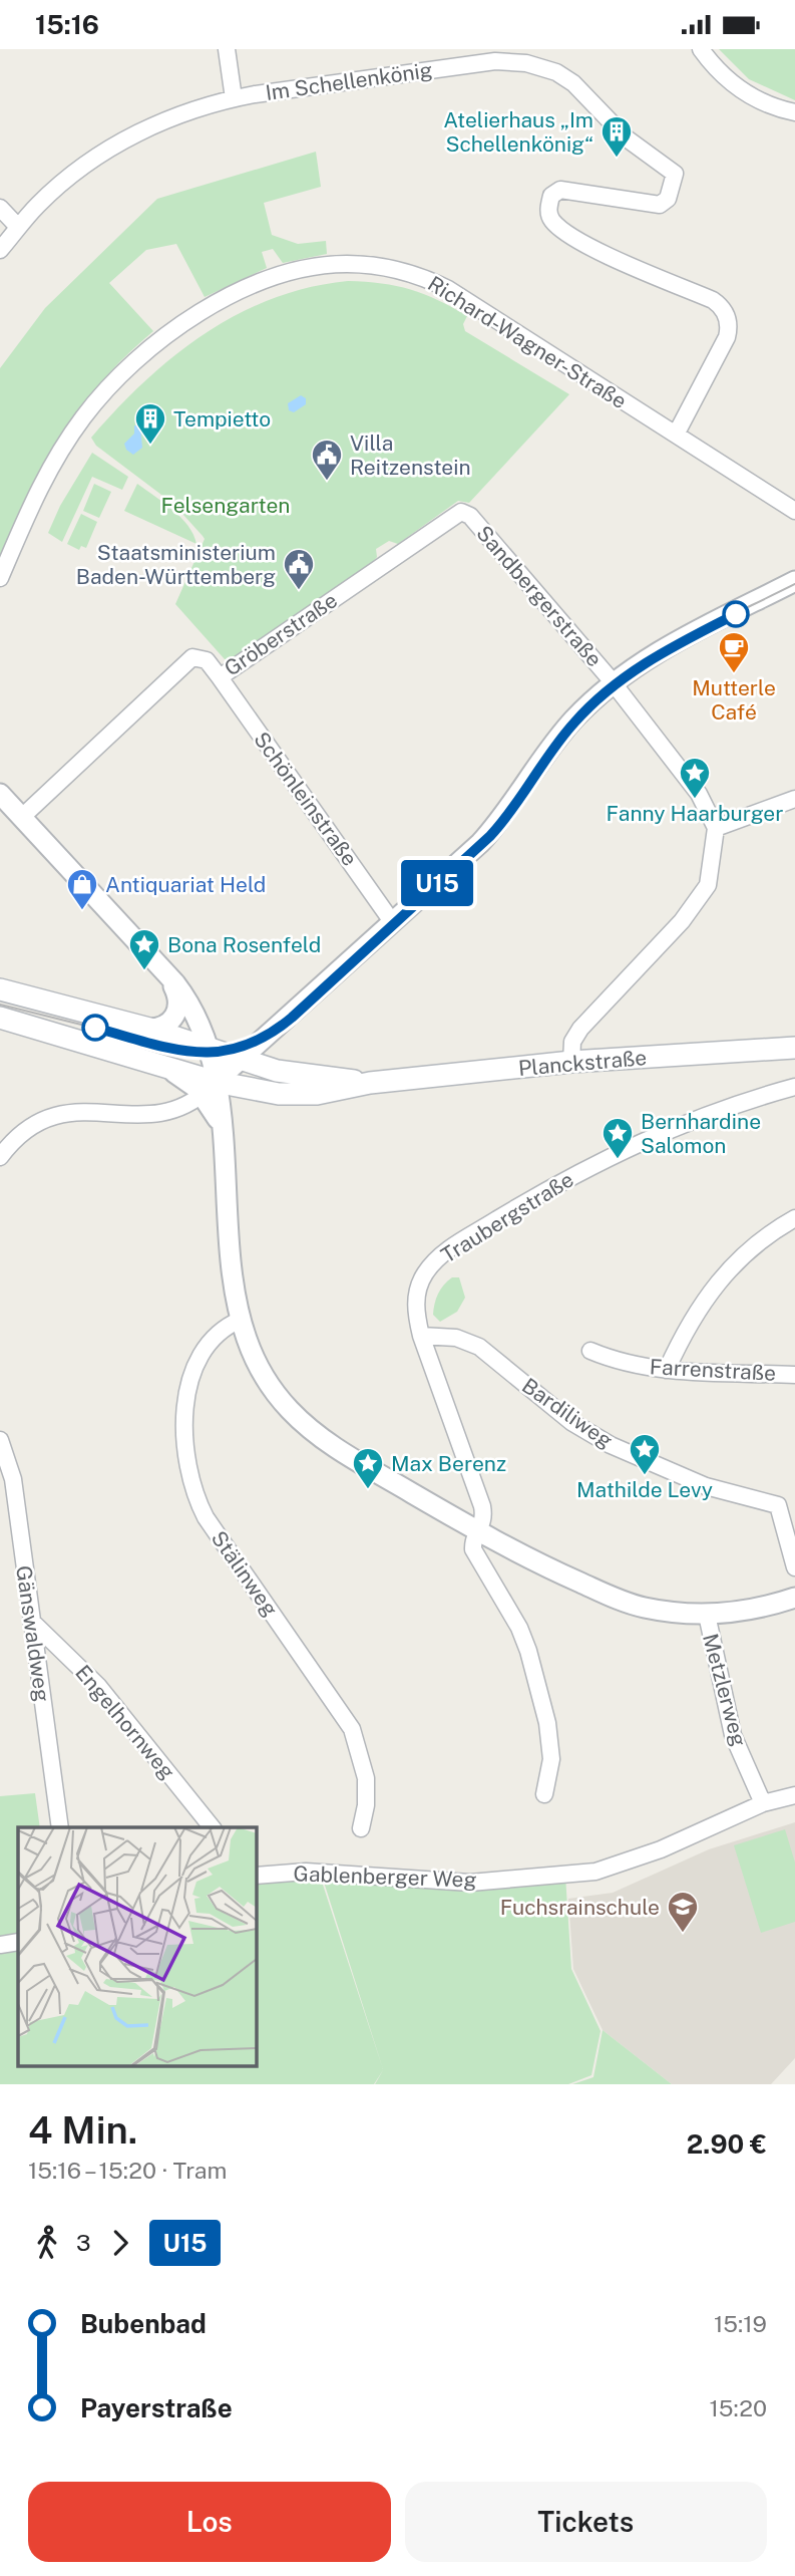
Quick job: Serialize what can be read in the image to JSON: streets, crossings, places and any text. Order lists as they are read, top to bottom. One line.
{"streets":{"main road":["Planckstraße"],"street":["Im Schellenkönig","Richard-Wagner-Straße","Sandbergerstraße","Gröberstraße","Schönleinstraße","Traubergstraße","Farrenstraße","Bardiliweg","Stälinweg","Gänswaldweg","Metzlerweg","Engelhornweg","Gablenberger Weg"]},"crossings":[["Im Schellenkönig","Richard-Wagner-Straße"],["Sandbergerstraße","Gröberstraße"],["Gröberstraße","Schönleinstraße"],["Traubergstraße","Bardiliweg"],["Gänswaldweg","Engelhornweg"],["Metzlerweg","Gablenberger Weg"]],"parks":["Felsengarten"],"places":{"building":["Atelierhaus „Im Schellenkönig“","Tempietto"],"public building":["Villa Reitzenstein","Staatsministerium Baden-Württemberg"],"cafe":["Mutterle Café"],"place":["Fanny Haarburger","Bona Rosenfeld","Bernhardine Salomon","Mathilde Levy","Max Berenz"],"shop":["Antiquariat Held"],"school or university":["Fuchsrainschule"]},"lines":["tram line U15"],"page":{"status":"15:16","on_map":"U15","heading":["4 Min.","15:16 – 15:20 · Tram","2.90 €"],"legs":["3","U15"],"list":[{"name":"Bubenbad","value":"15:19"},{"name":"Payerstraße","value":"15:20"}],"buttons":["Los","Tickets"]}}
